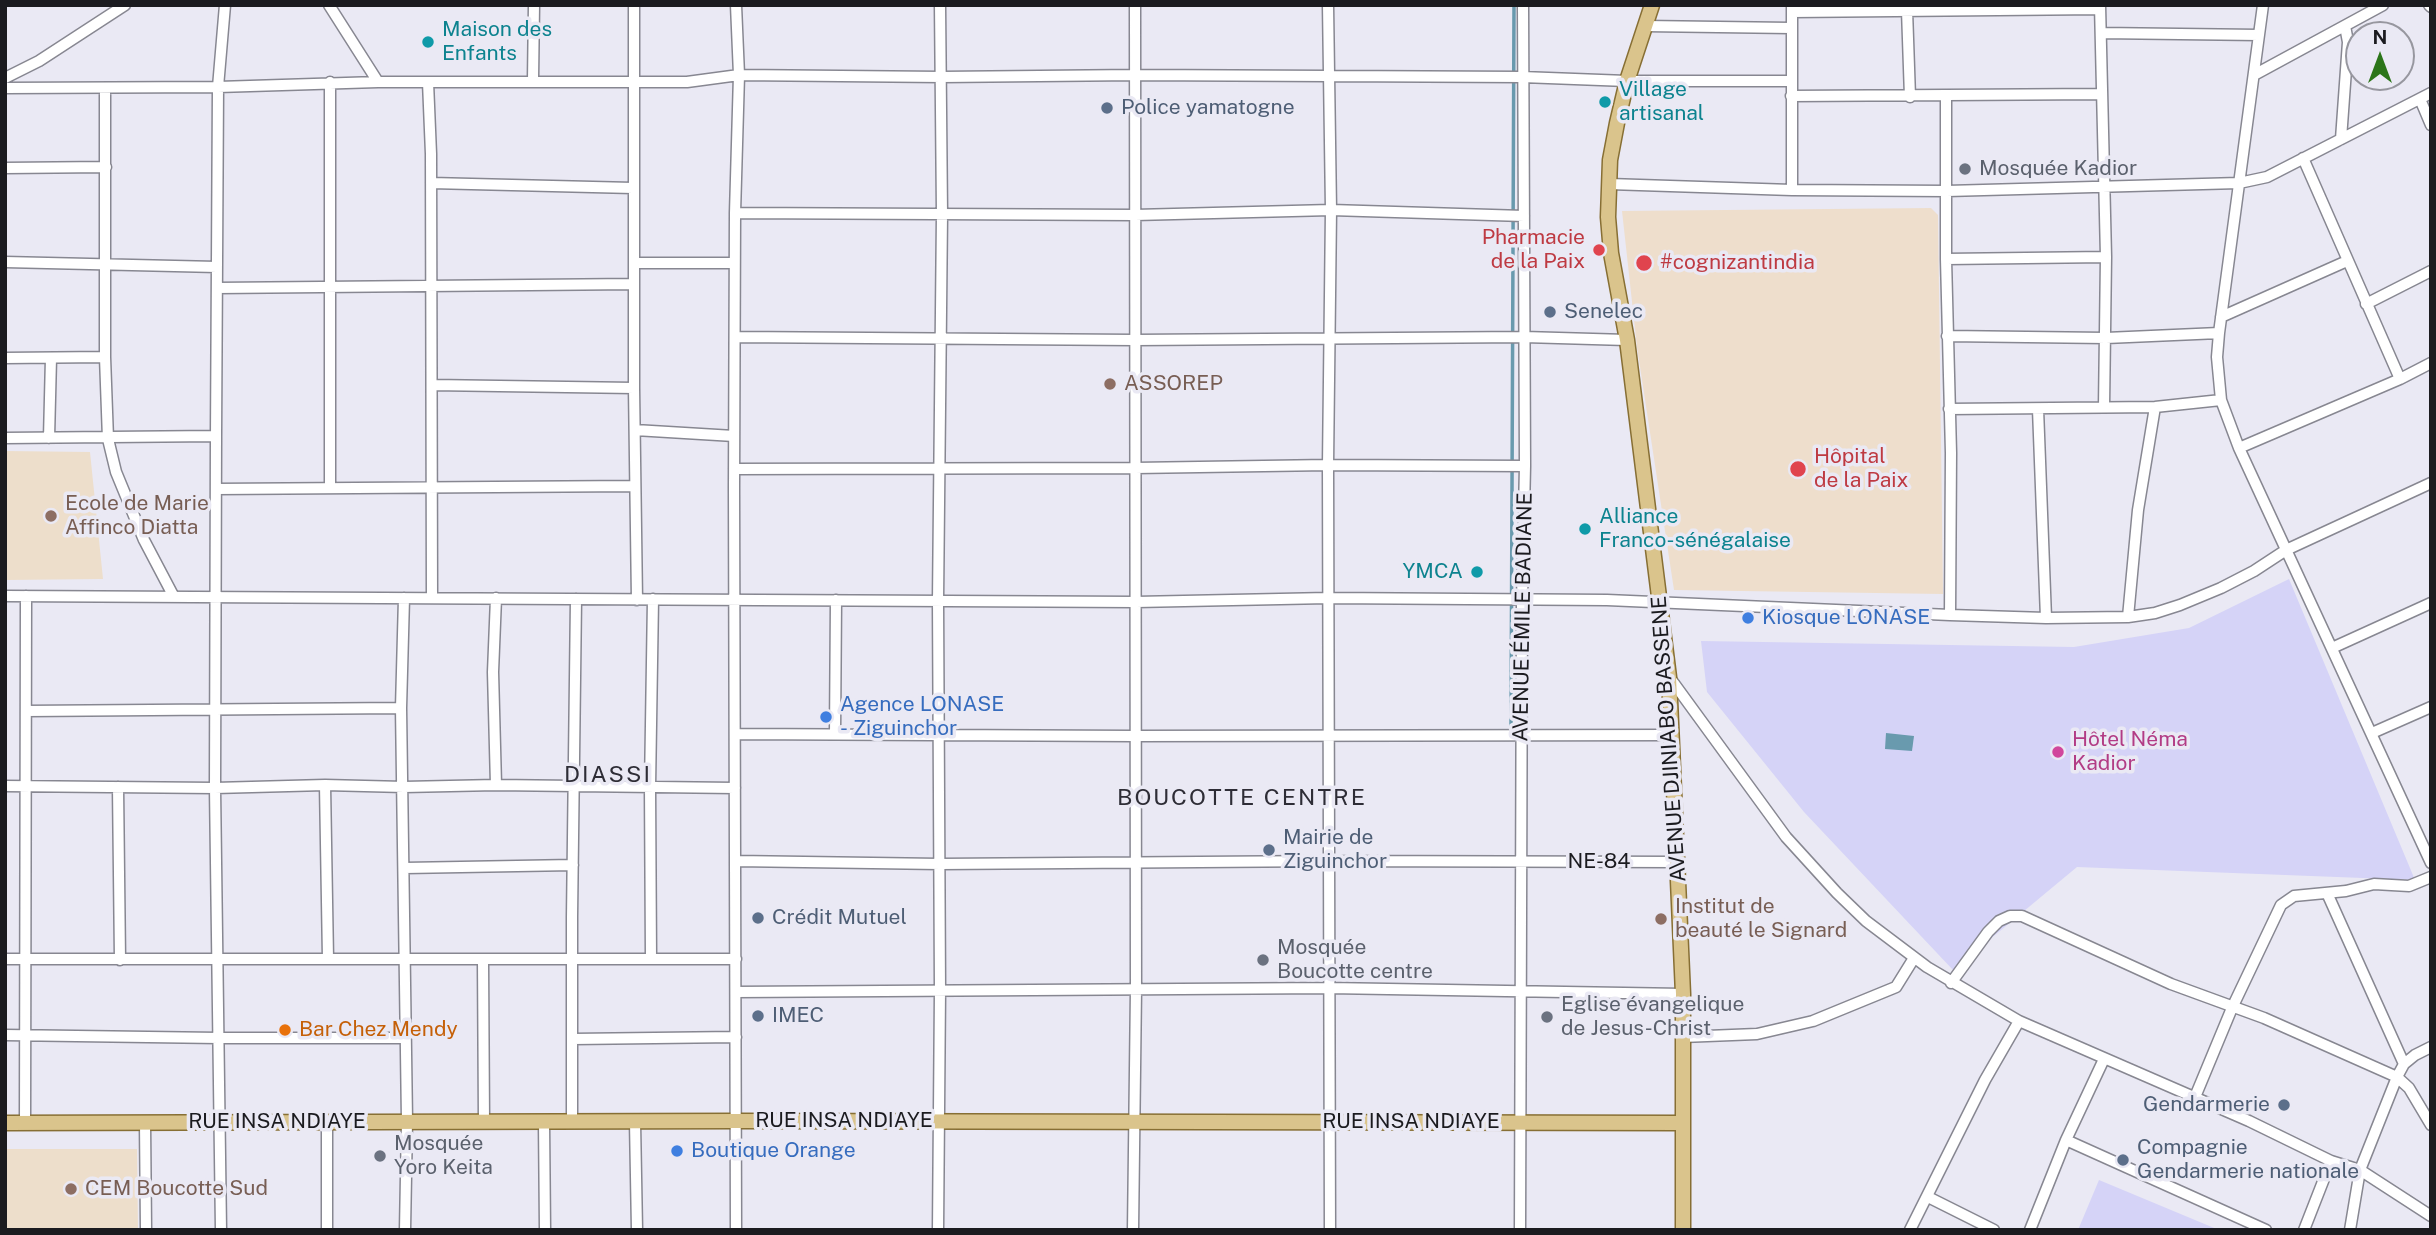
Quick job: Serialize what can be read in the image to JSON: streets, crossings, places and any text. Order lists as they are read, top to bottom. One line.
{"streets":{"main road":["AVENUE DJINIABO BASSENE","RUE INSA NDIAYE"],"street":["AVENUE ÉMILE BADIANE","NE-84"]},"crossings":[["AVENUE ÉMILE BADIANE","NE-84"],["AVENUE ÉMILE BADIANE","RUE INSA NDIAYE"],["AVENUE DJINIABO BASSENE","NE-84"],["AVENUE DJINIABO BASSENE","RUE INSA NDIAYE"]],"districts":["DIASSI","BOUCOTTE CENTRE"],"places":["Maison des Enfants","Village artisanal","Police yamatogne","Mosquée Kadior","Pharmacie de la Paix","#cognizantindia","Senelec","ASSOREP","Hôpital de la Paix","Ecole de Marie Affinco Diatta","Alliance Franco-sénégalaise","YMCA","Kiosque LONASE","Agence LONASE - Ziguinchor","Hôtel Néma Kadior","Mairie de Ziguinchor","Crédit Mutuel","Institut de beauté le Signard","Mosquée Boucotte centre","IMEC","Eglise évangelique de Jesus-Christ","Bar Chez Mendy","Gendarmerie","Boutique Orange","Mosquée Yoro Keita","Compagnie Gendarmerie nationale","CEM Boucotte Sud"],"north":"top"}
